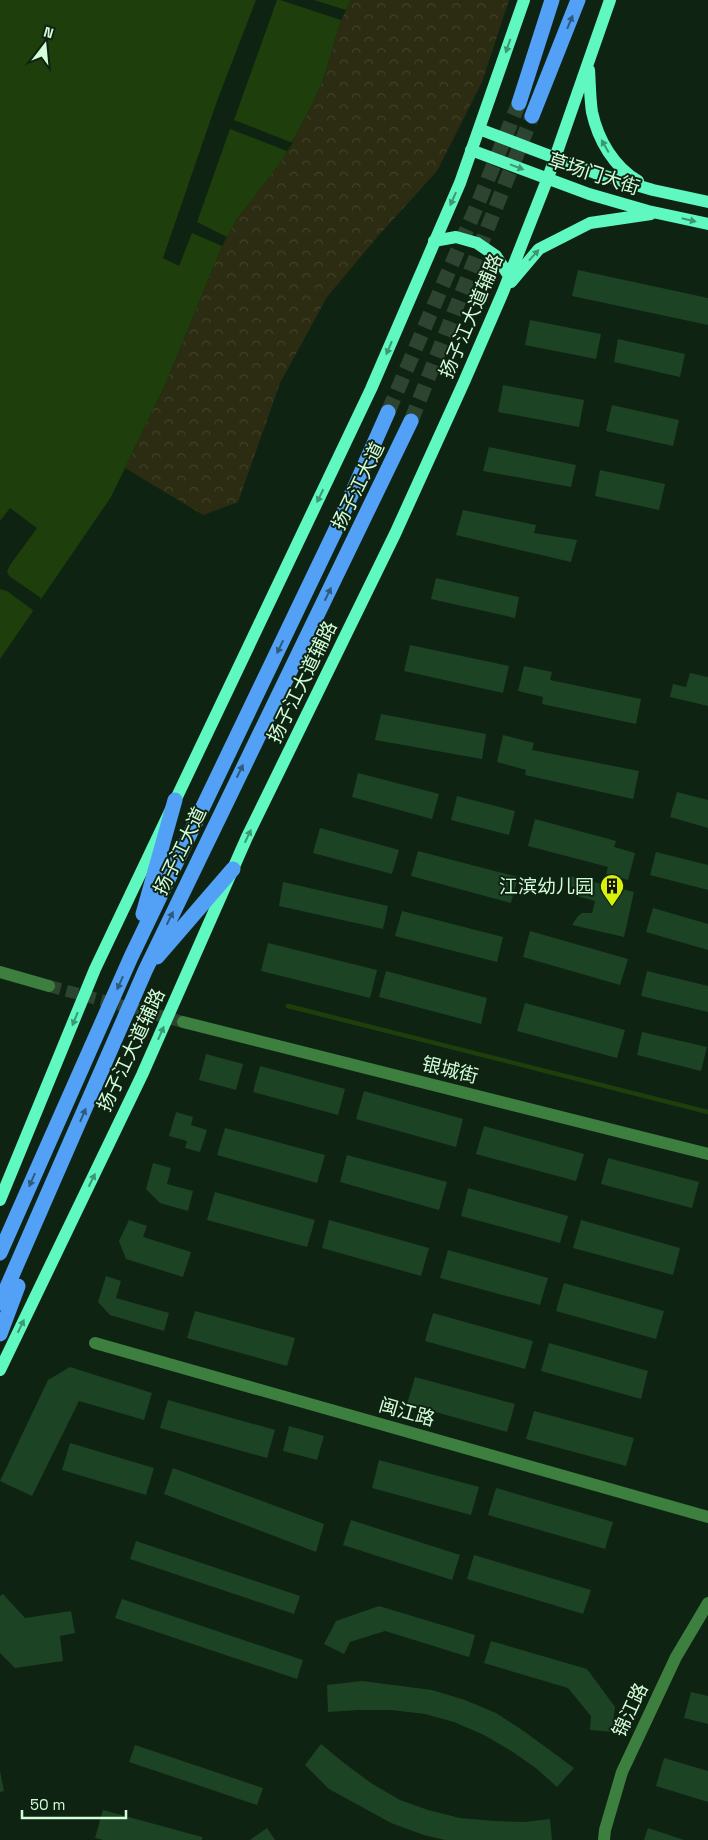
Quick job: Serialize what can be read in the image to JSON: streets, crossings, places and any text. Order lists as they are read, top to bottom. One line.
{"streets":{"highway":["扬子江大道"],"main road":["草场门大街","扬子江大道辅路"],"street":["银城街","闽江路","锦江路"]},"crossings":[["草场门大街","扬子江大道辅路"]],"places":{"building":["江滨幼儿园"]},"scale_bar":"50 m","north":"top"}
